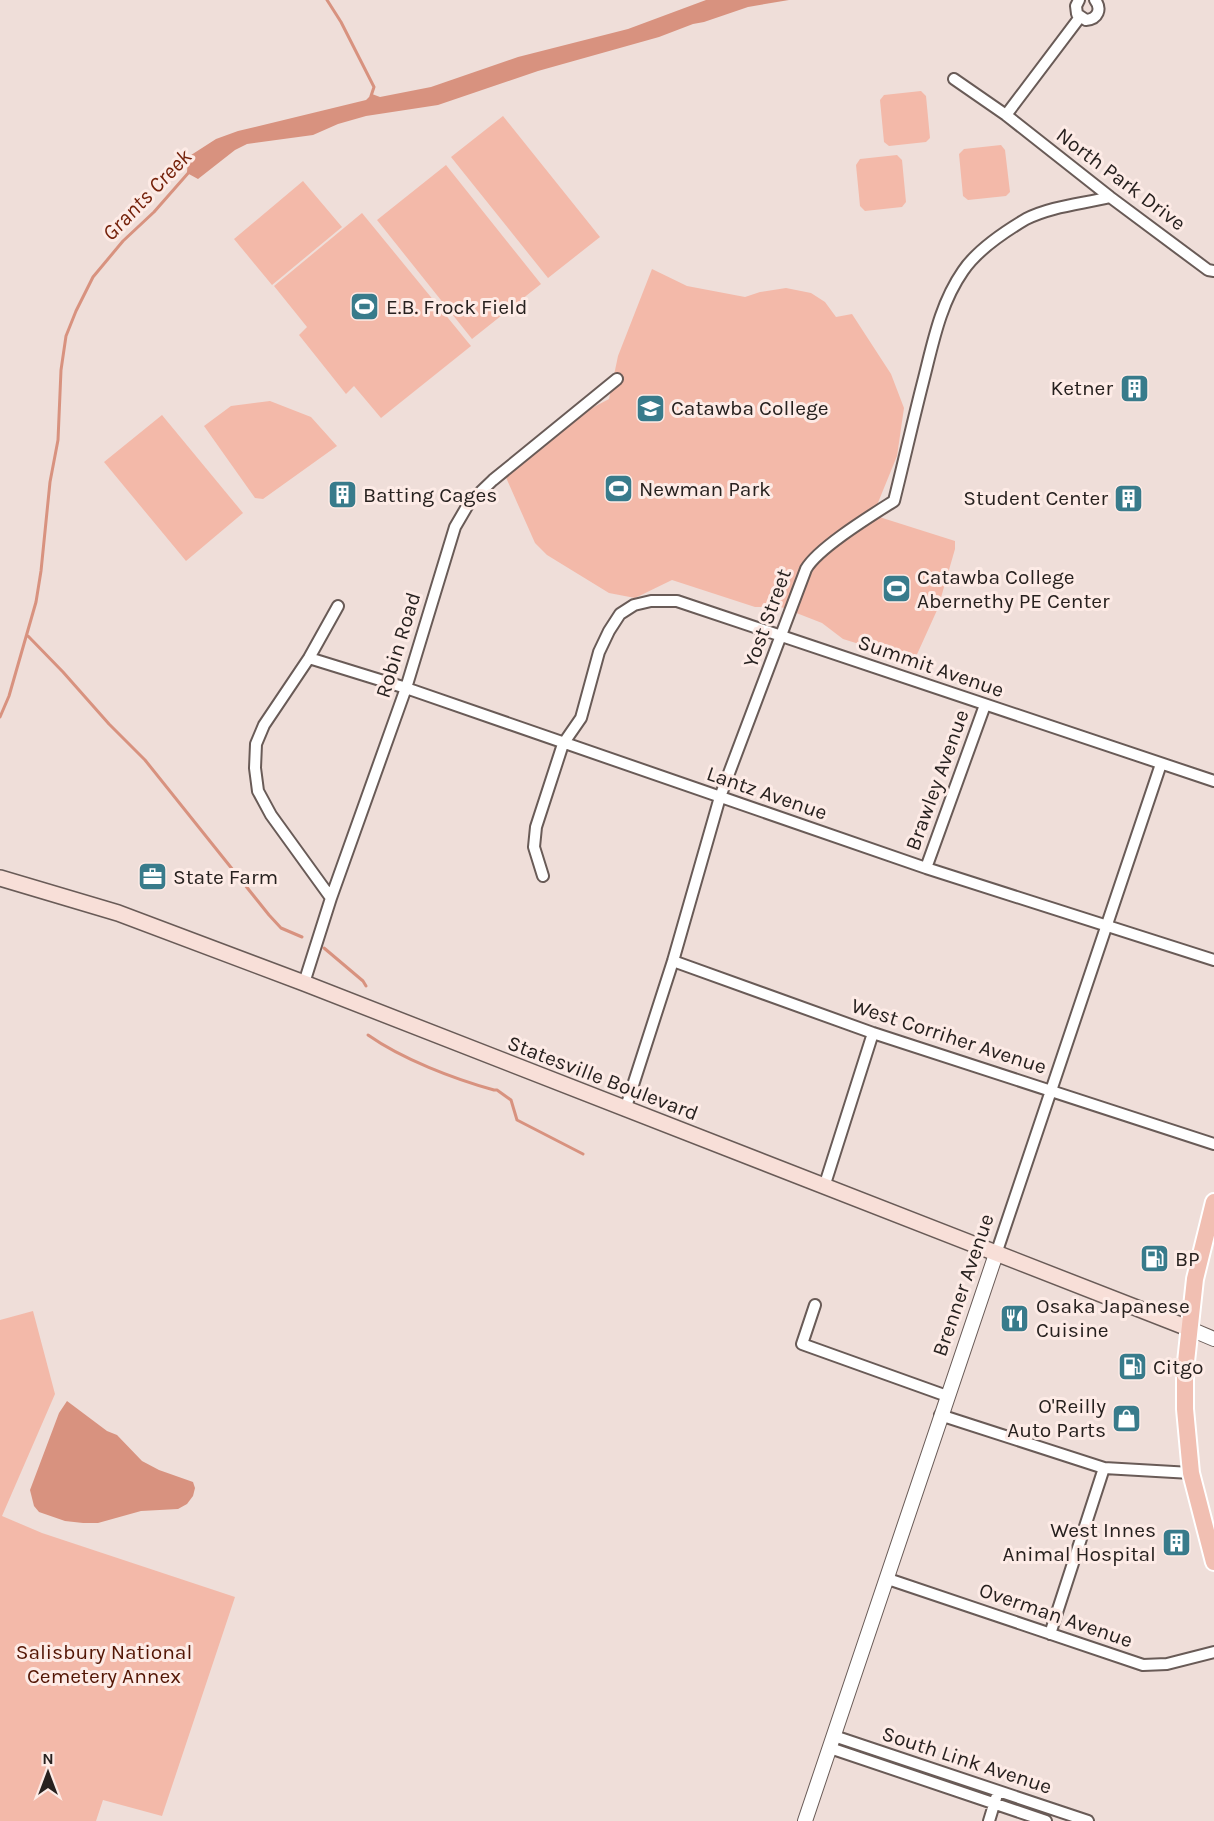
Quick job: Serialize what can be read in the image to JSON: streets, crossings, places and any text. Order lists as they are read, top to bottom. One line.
{"streets":{"main road":["Statesville Boulevard"],"street":["North Park Drive","Yost Street","Robin Road","Summit Avenue","Brawley Avenue","Lantz Avenue","West Corriher Avenue","Brenner Avenue","Overman Avenue","South Link Avenue"]},"crossings":[["North Park Drive","Yost Street"],["Yost Street","Summit Avenue"],["Yost Street","Lantz Avenue"],["Yost Street","West Corriher Avenue"],["Yost Street","Statesville Boulevard"],["Robin Road","Lantz Avenue"],["Robin Road","Statesville Boulevard"],["Summit Avenue","Brawley Avenue"],["Summit Avenue","Lantz Avenue"],["Summit Avenue","Brenner Avenue"],["Brawley Avenue","Lantz Avenue"],["Lantz Avenue","Brenner Avenue"],["West Corriher Avenue","Brenner Avenue"],["Statesville Boulevard","Brenner Avenue"],["Brenner Avenue","Overman Avenue"],["Brenner Avenue","South Link Avenue"]],"water":["Grants Creek"],"parks":["Salisbury National Cemetery Annex"],"places":{"sports":["E.B. Frock Field","Newman Park","Catawba College Abernethy PE Center"],"building":["Ketner","Batting Cages","Student Center","West Innes Animal Hospital"],"school or university":["Catawba College"],"office":["State Farm"],"fuel station":["BP","Citgo"],"restaurant":["Osaka Japanese Cuisine"],"shop":["O'Reilly Auto Parts"]},"north":"top"}
